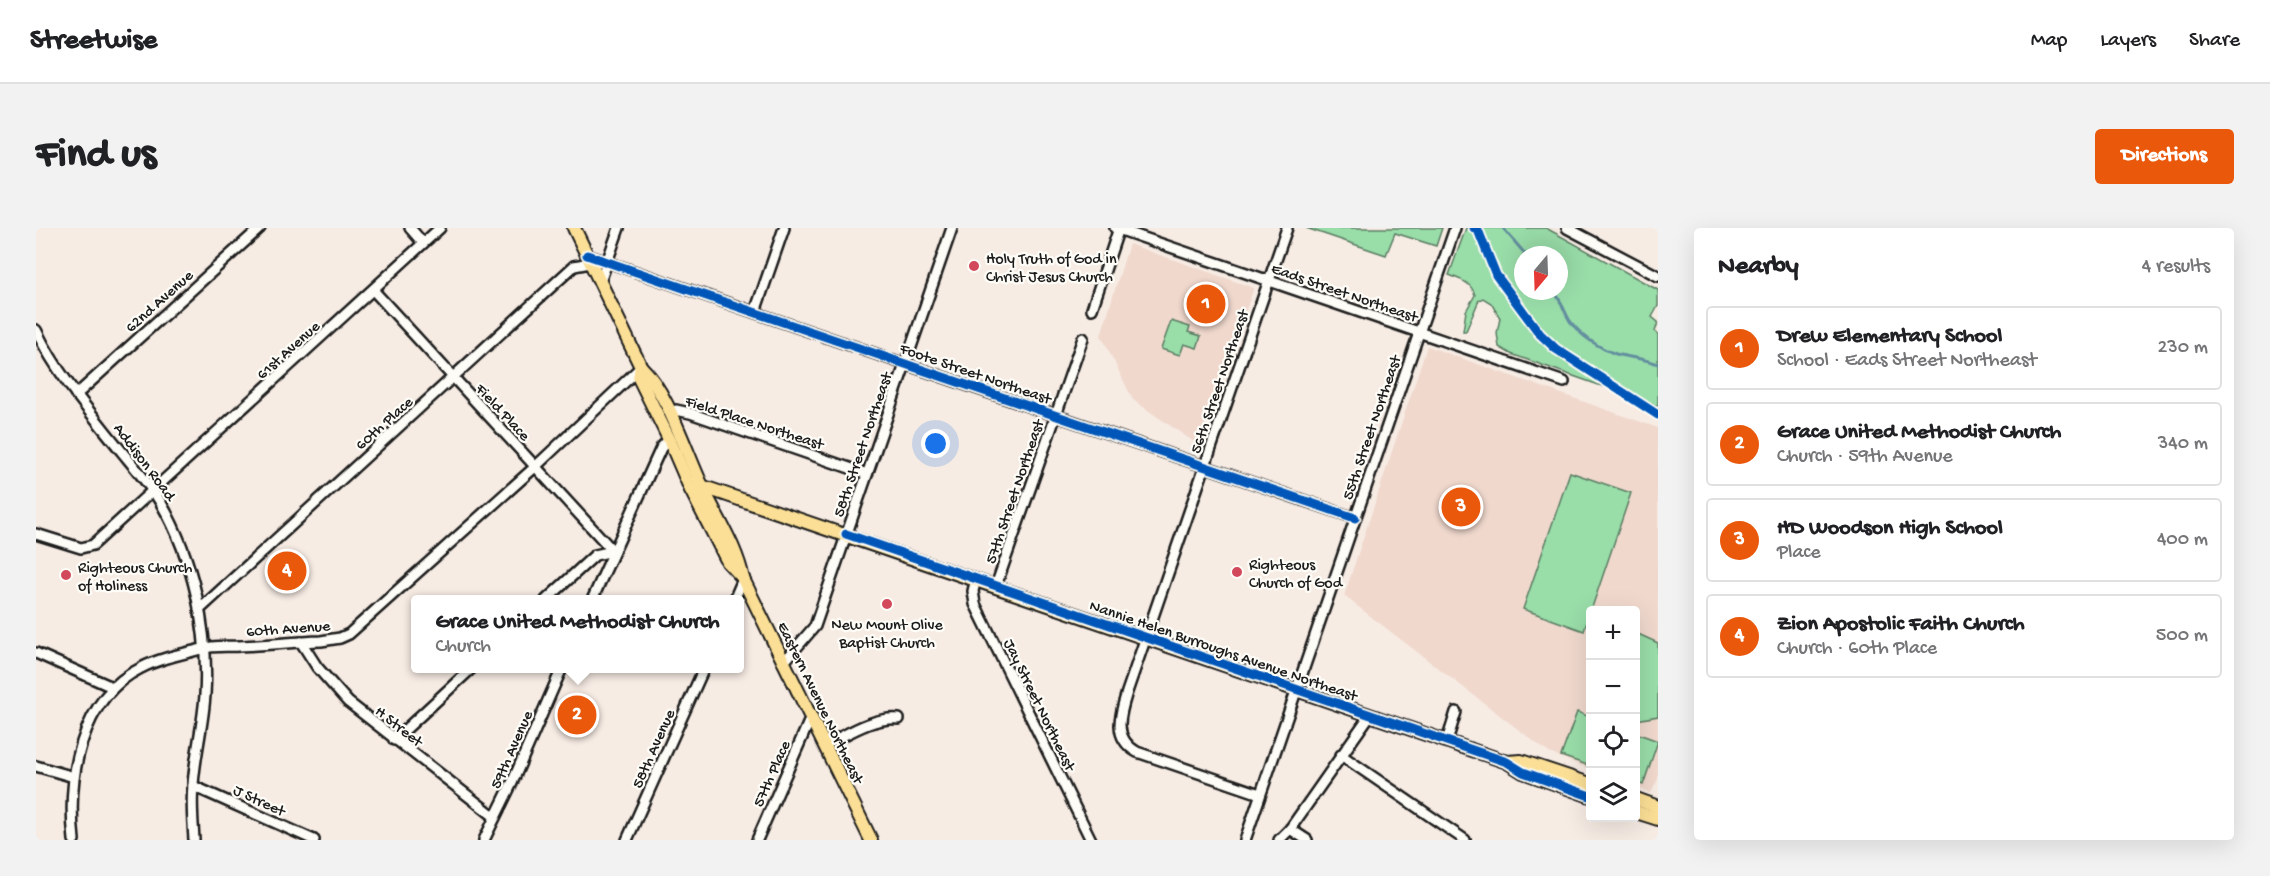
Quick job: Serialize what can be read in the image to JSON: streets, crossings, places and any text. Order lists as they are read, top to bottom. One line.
{"streets":{"main road":["Nannie Helen Burroughs Avenue Northeast","Eastern Avenue Northeast"],"street":["Eads Street Northeast","62nd Avenue","61st Avenue","Foote Street Northeast","56th Street Northeast","Field Place","Field Place Northeast","60th Place","55th Street Northeast","58th Street Northeast","Addison Road","57th Street Northeast","60th Avenue","Jay Street Northeast","H Street","58th Avenue","59th Avenue","57th Place","J Street"]},"crossings":[["Eads Street Northeast","56th Street Northeast"],["Eads Street Northeast","55th Street Northeast"],["62nd Avenue","Addison Road"],["61st Avenue","Field Place"],["61st Avenue","Addison Road"],["Foote Street Northeast","56th Street Northeast"],["Foote Street Northeast","60th Place"],["Foote Street Northeast","55th Street Northeast"],["Foote Street Northeast","58th Street Northeast"],["Foote Street Northeast","57th Street Northeast"],["Foote Street Northeast","Eastern Avenue Northeast"],["56th Street Northeast","55th Street Northeast"],["56th Street Northeast","Nannie Helen Burroughs Avenue Northeast"],["Field Place","60th Place"],["Field Place","60th Avenue"],["Field Place Northeast","58th Street Northeast"],["Field Place Northeast","Eastern Avenue Northeast"],["60th Place","Addison Road"],["60th Place","Eastern Avenue Northeast"],["55th Street Northeast","Nannie Helen Burroughs Avenue Northeast"],["58th Street Northeast","Nannie Helen Burroughs Avenue Northeast"],["58th Street Northeast","Eastern Avenue Northeast"],["Addison Road","60th Avenue"],["Addison Road","J Street"],["57th Street Northeast","Nannie Helen Burroughs Avenue Northeast"],["60th Avenue","Eastern Avenue Northeast"],["60th Avenue","H Street"],["Nannie Helen Burroughs Avenue Northeast","Eastern Avenue Northeast"],["Nannie Helen Burroughs Avenue Northeast","Jay Street Northeast"],["Eastern Avenue Northeast","57th Place"],["H Street","59th Avenue"]],"places":["Holy Truth of God in Christ Jesus Church","Righteous Church of God","Righteous Church of Holiness","New Mount Olive Baptist Church"],"north":"bottom","page":{"header":"Streetwise","nav":["Map","Layers","Share"],"buttons":"Directions","title":"Find us","heading":["Nearby","4 results"],"pins":["1","3","4","2"],"list":[{"mark":"1","name":"Drew Elementary School","note":"School · Eads Street Northeast","value":"230 m"},{"mark":"2","name":"Grace United Methodist Church","note":"Church · 59th Avenue","value":"340 m"},{"mark":"3","name":"HD Woodson High School","note":"Place","value":"400 m"},{"mark":"4","name":"Zion Apostolic Faith Church","note":"Church · 60th Place","value":"500 m"}],"popup":["Grace United Methodist Church","Church"],"map_buttons":["+","−"]}}
